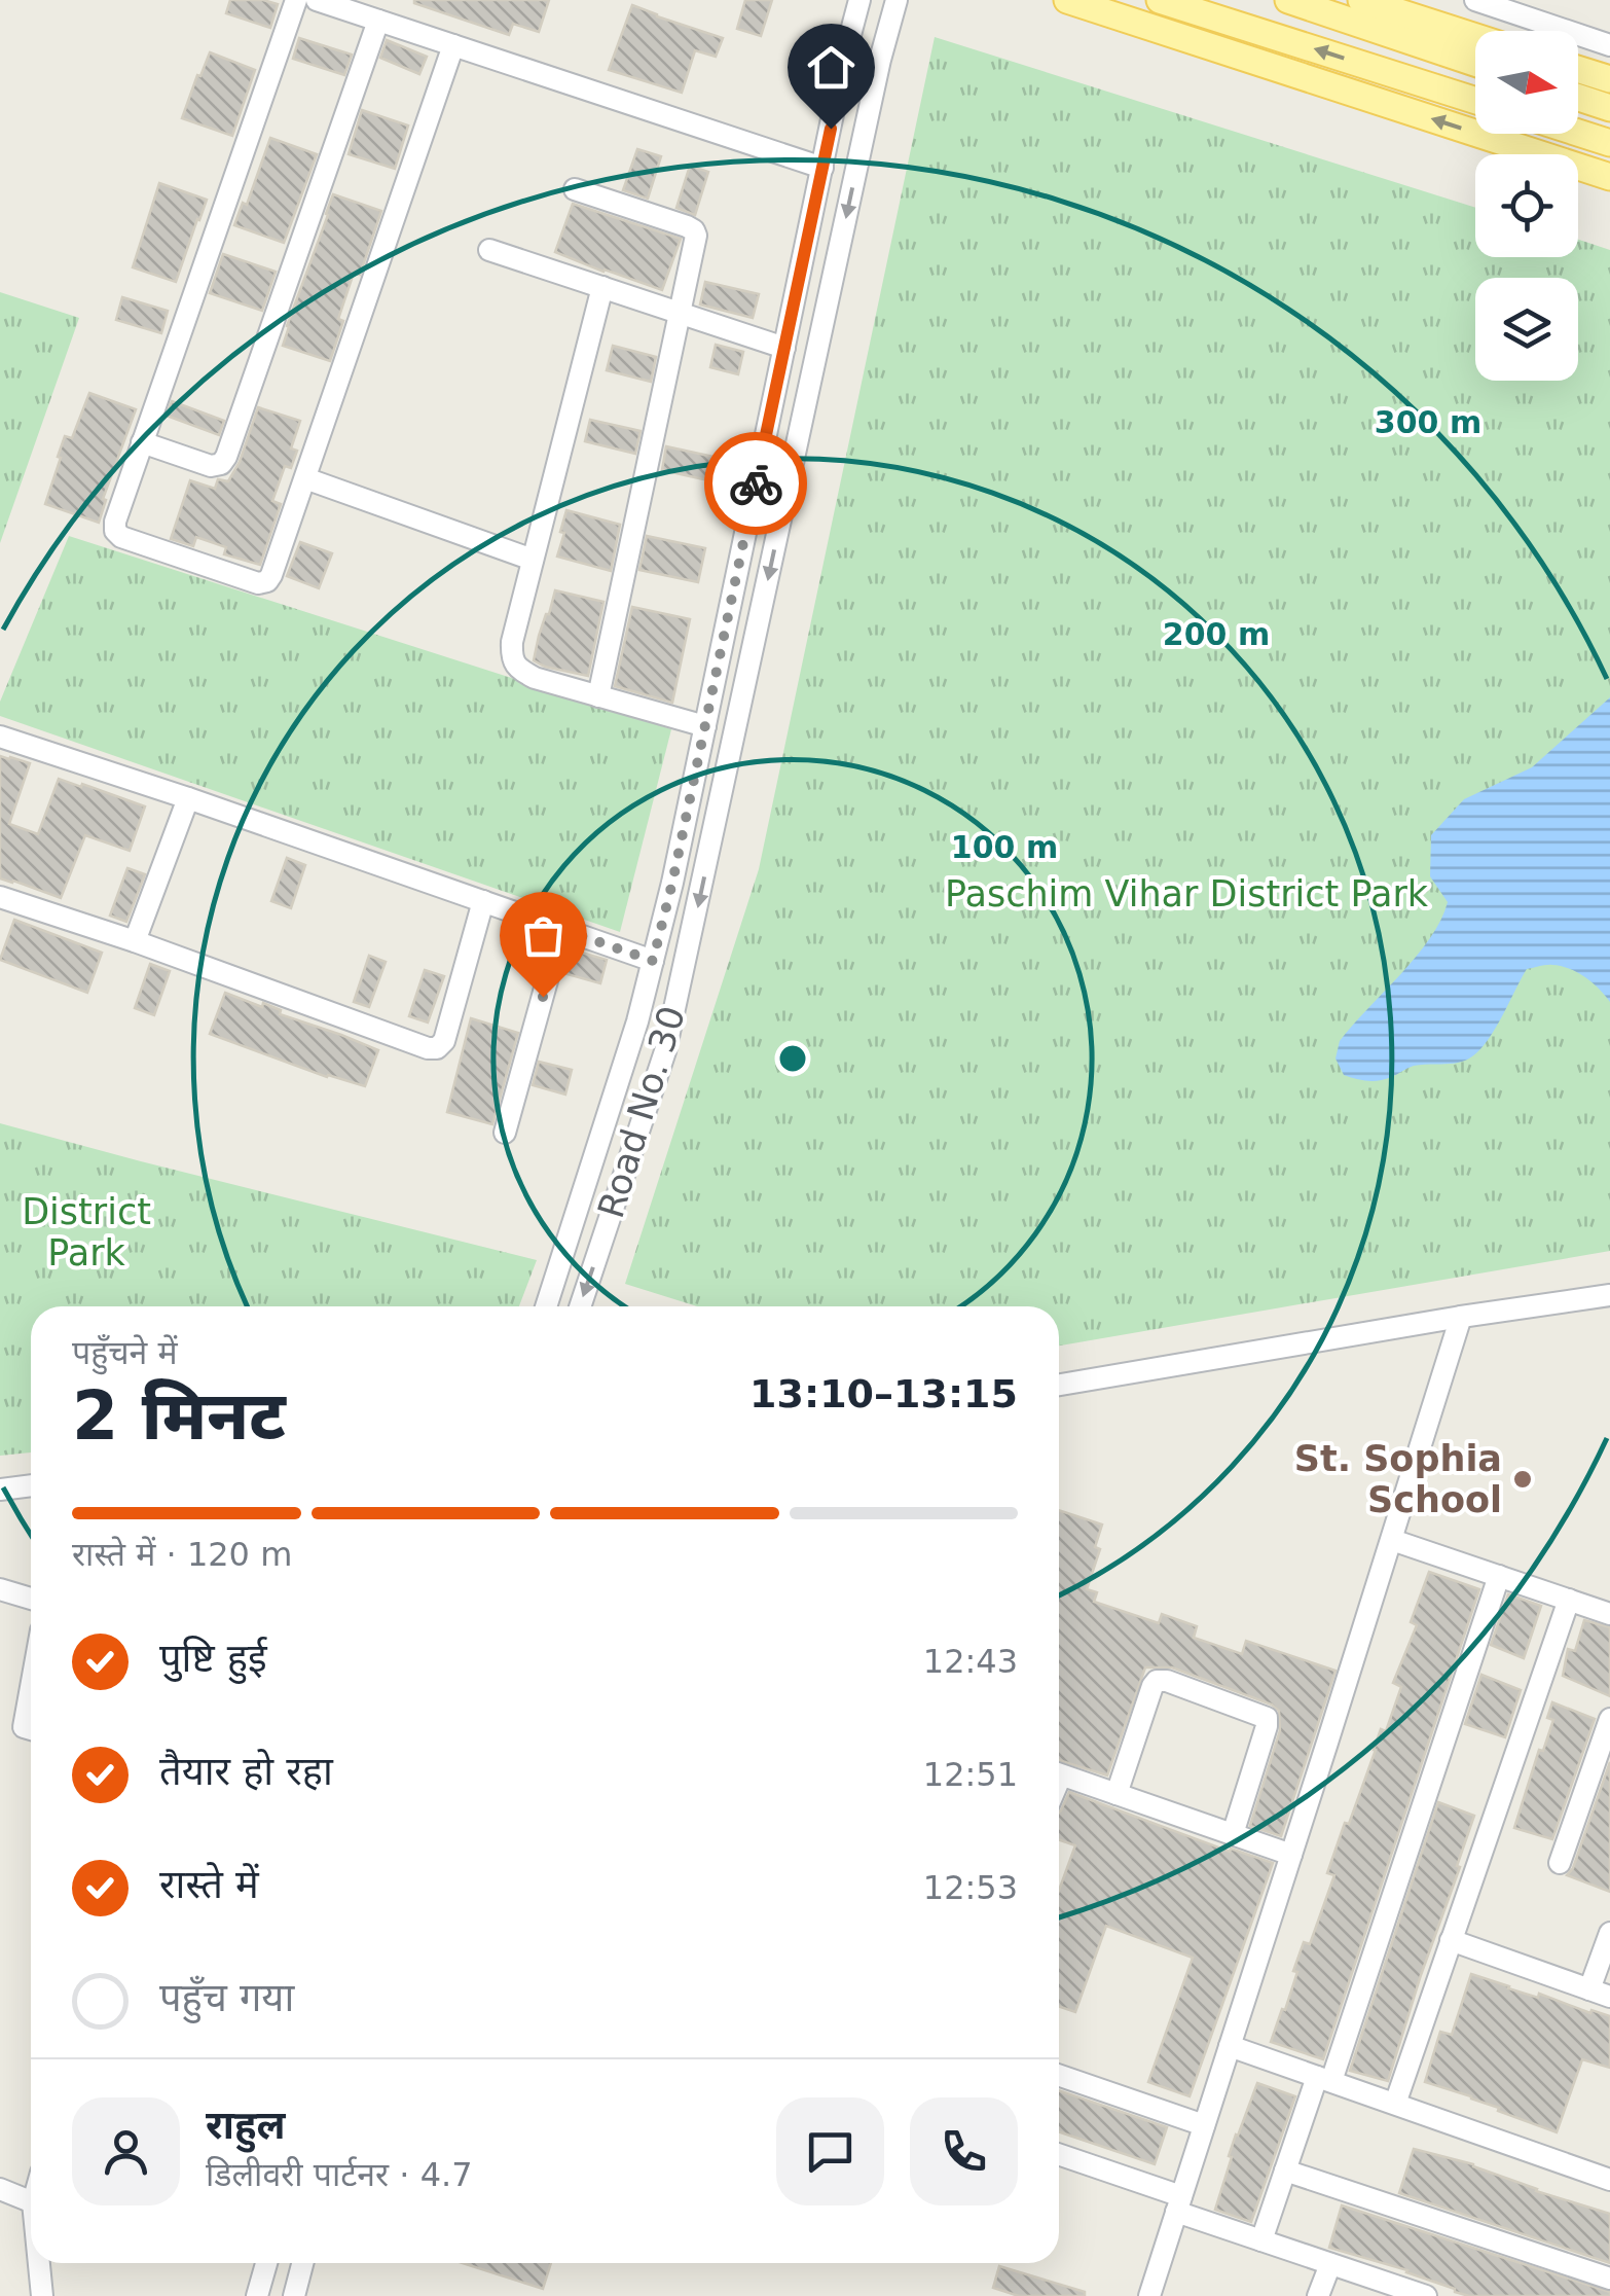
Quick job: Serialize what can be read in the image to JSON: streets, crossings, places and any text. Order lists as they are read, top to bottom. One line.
{"streets":{"street":["Road No. 30"]},"parks":["Paschim Vihar District Park","District Park"],"places":["St. Sophia School"],"north":"right","page":{"heading":["2 मिनट","पहुँचने में","13:10–13:15"],"panel":["राहुल","डिलीवरी पार्टनर · 4.7"],"bar":"रास्ते में · 120 m","list":[["पुष्टि हुई","12:43"],["तैयार हो रहा","12:51"],["रास्ते में","12:53"],"पहुँच गया"]},"rings":["300 m","200 m","100 m"]}
